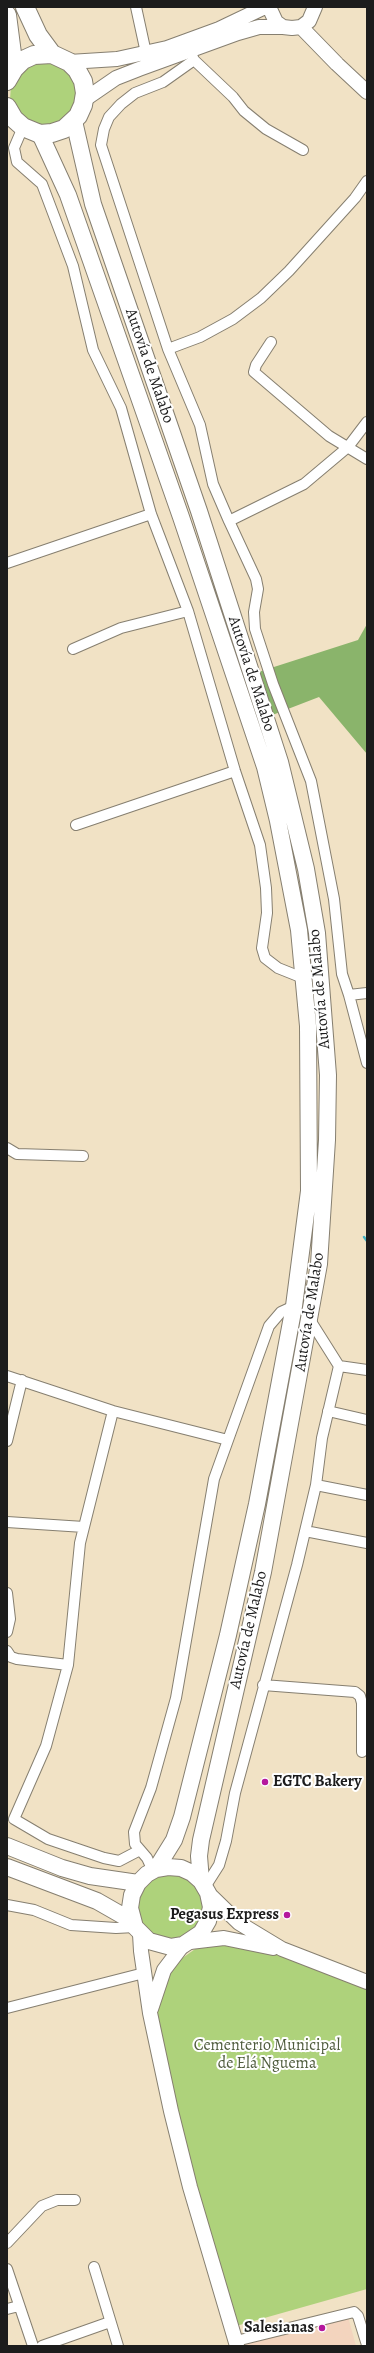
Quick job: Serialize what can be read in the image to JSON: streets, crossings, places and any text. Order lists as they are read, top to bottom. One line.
{"streets":{"main road":["Autovía de Malabo"]},"parks":["Cementerio Municipal de Elá Nguema"],"places":["EGTC Bakery","Pegasus Express","Salesianas"]}
